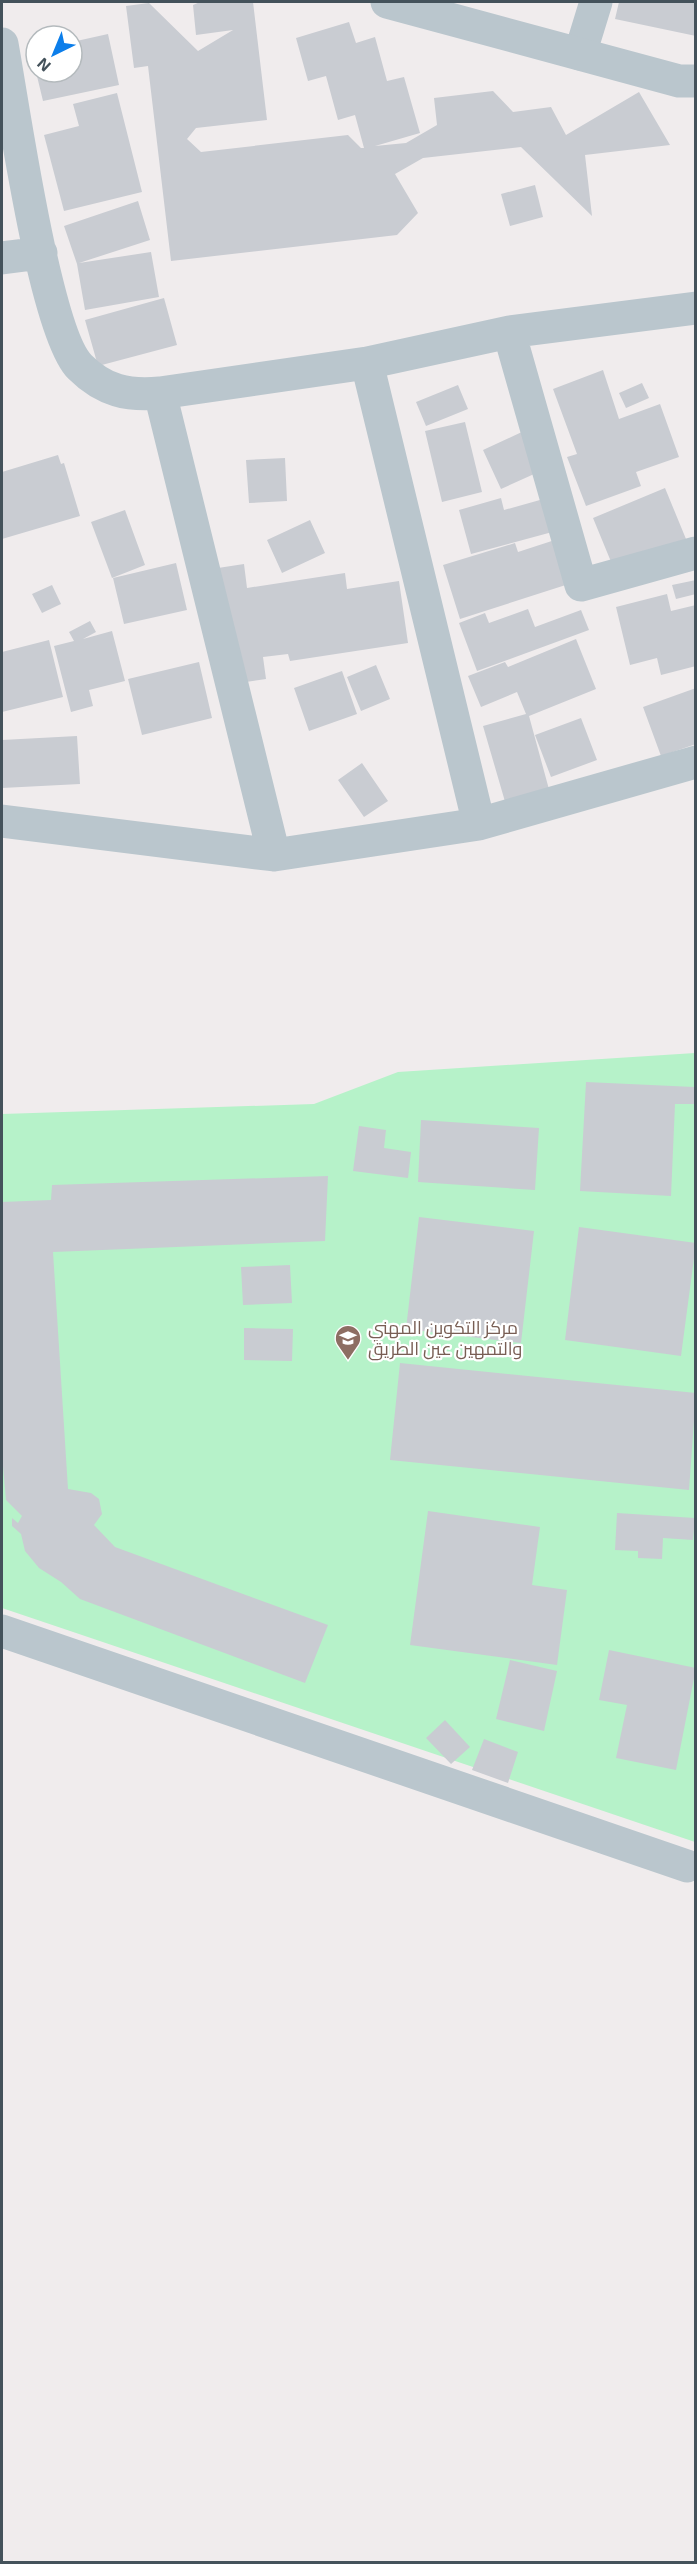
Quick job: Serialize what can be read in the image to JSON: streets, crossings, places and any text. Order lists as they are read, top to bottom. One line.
{"places":{"school or university":["مركز التكوين المهني والتمهين عين الطريق"]},"north":"bottom left"}
